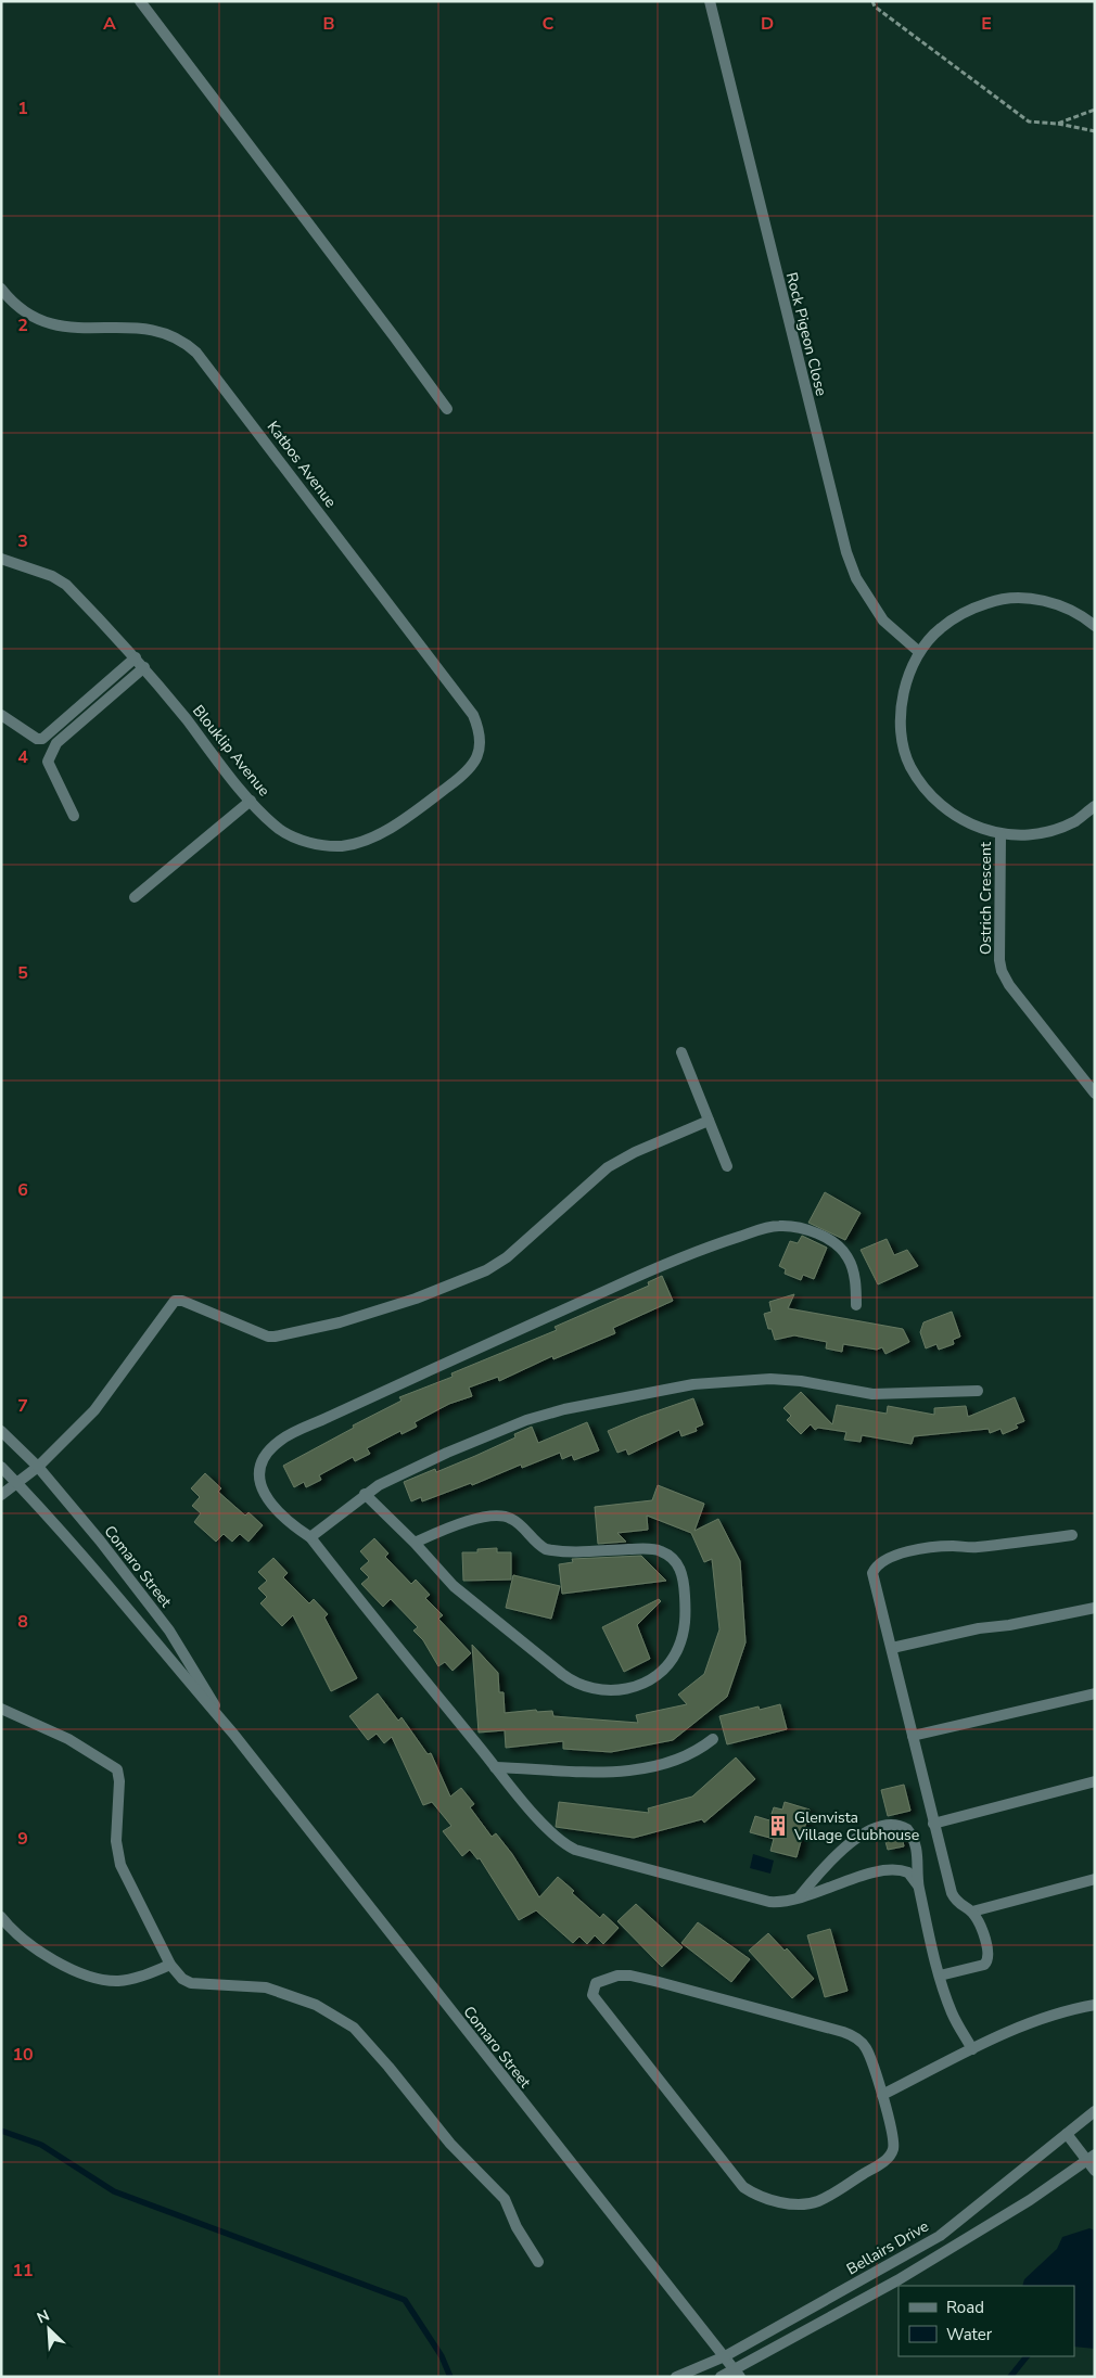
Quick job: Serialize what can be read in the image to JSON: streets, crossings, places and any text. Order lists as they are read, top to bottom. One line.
{"streets":{"street":["Rock Pigeon Close","Katbos Avenue","Blouklip Avenue","Ostrich Crescent","Comaro Street","Bellairs Drive"]},"crossings":[["Katbos Avenue","Blouklip Avenue"],["Comaro Street","Bellairs Drive"]],"places":{"building":["Glenvista Village Clubhouse"]},"legend":["Road","Water"],"north":"top left","grid":{"columns":["A","B","C","D","E"],"rows":["1","2","3","4","5","6","7","8","9","10","11"]}}
